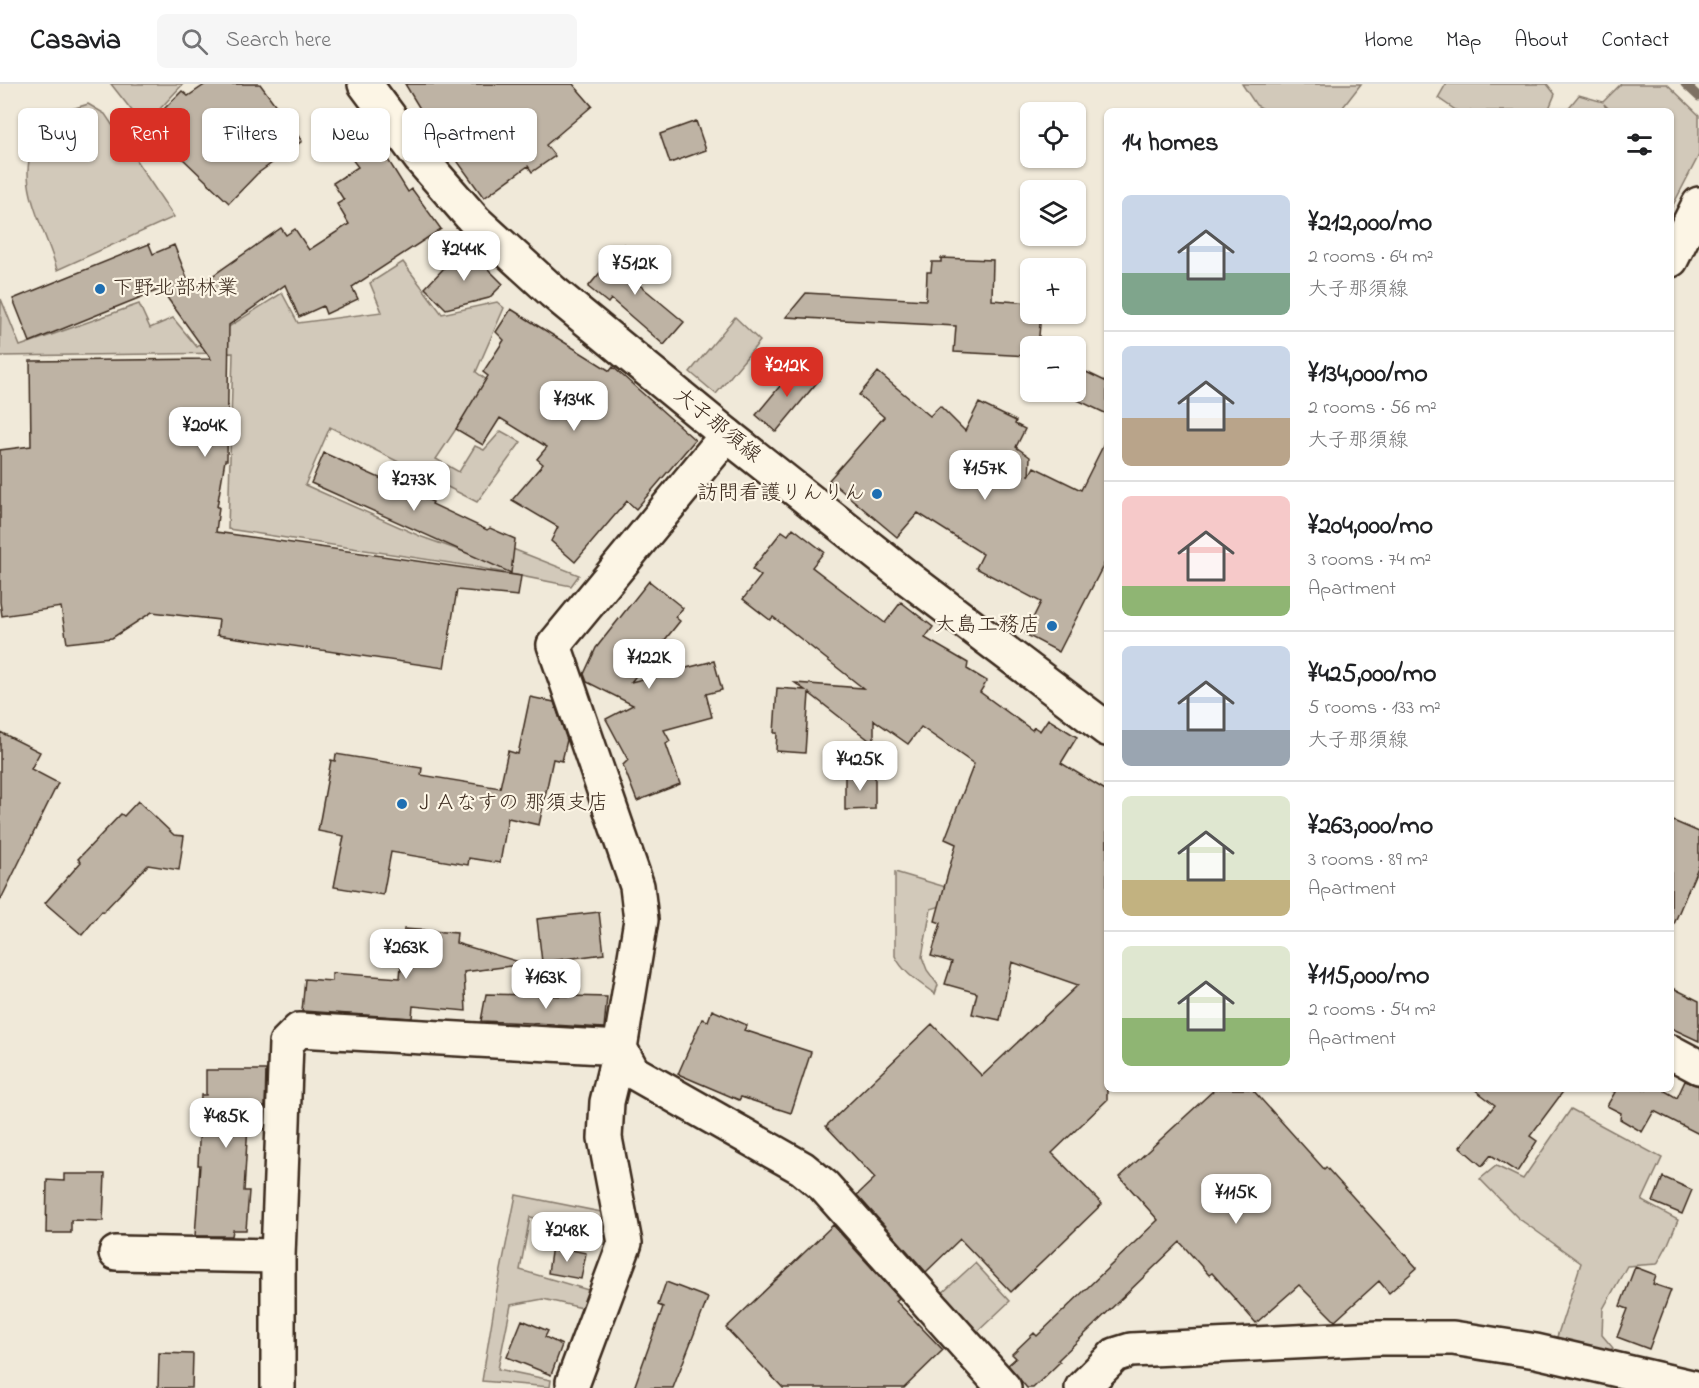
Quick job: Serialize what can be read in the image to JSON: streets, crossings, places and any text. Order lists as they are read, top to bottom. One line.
{"streets":{"street":["大子那須線"]},"places":["下野北部林業","訪問看護りんりん","大島工務店","ＪＡなすの 那須支店"],"page":{"header":"Casavia","search":"Search here","nav":["Home","Map","About","Contact"],"map_buttons":["+","−"],"chip":["Buy","Rent","Filters","New","Apartment"],"heading":"14 homes","list":[{"name":"¥212,000/mo","note":"2 rooms · 64 m² · 大子那須線"},{"name":"¥134,000/mo","note":"2 rooms · 56 m² · 大子那須線"},{"name":"¥204,000/mo","note":"3 rooms · 74 m² · Apartment"},{"name":"¥425,000/mo","note":"5 rooms · 133 m² · 大子那須線"},{"name":"¥263,000/mo","note":"3 rooms · 89 m² · Apartment"},{"name":"¥115,000/mo","note":"2 rooms · 54 m² · Apartment"}],"price":["¥244K","¥512K","¥212K","¥134K","¥204K","¥157K","¥273K","¥122K","¥425K","¥263K","¥163K","¥485K","¥115K","¥248K"]}}
